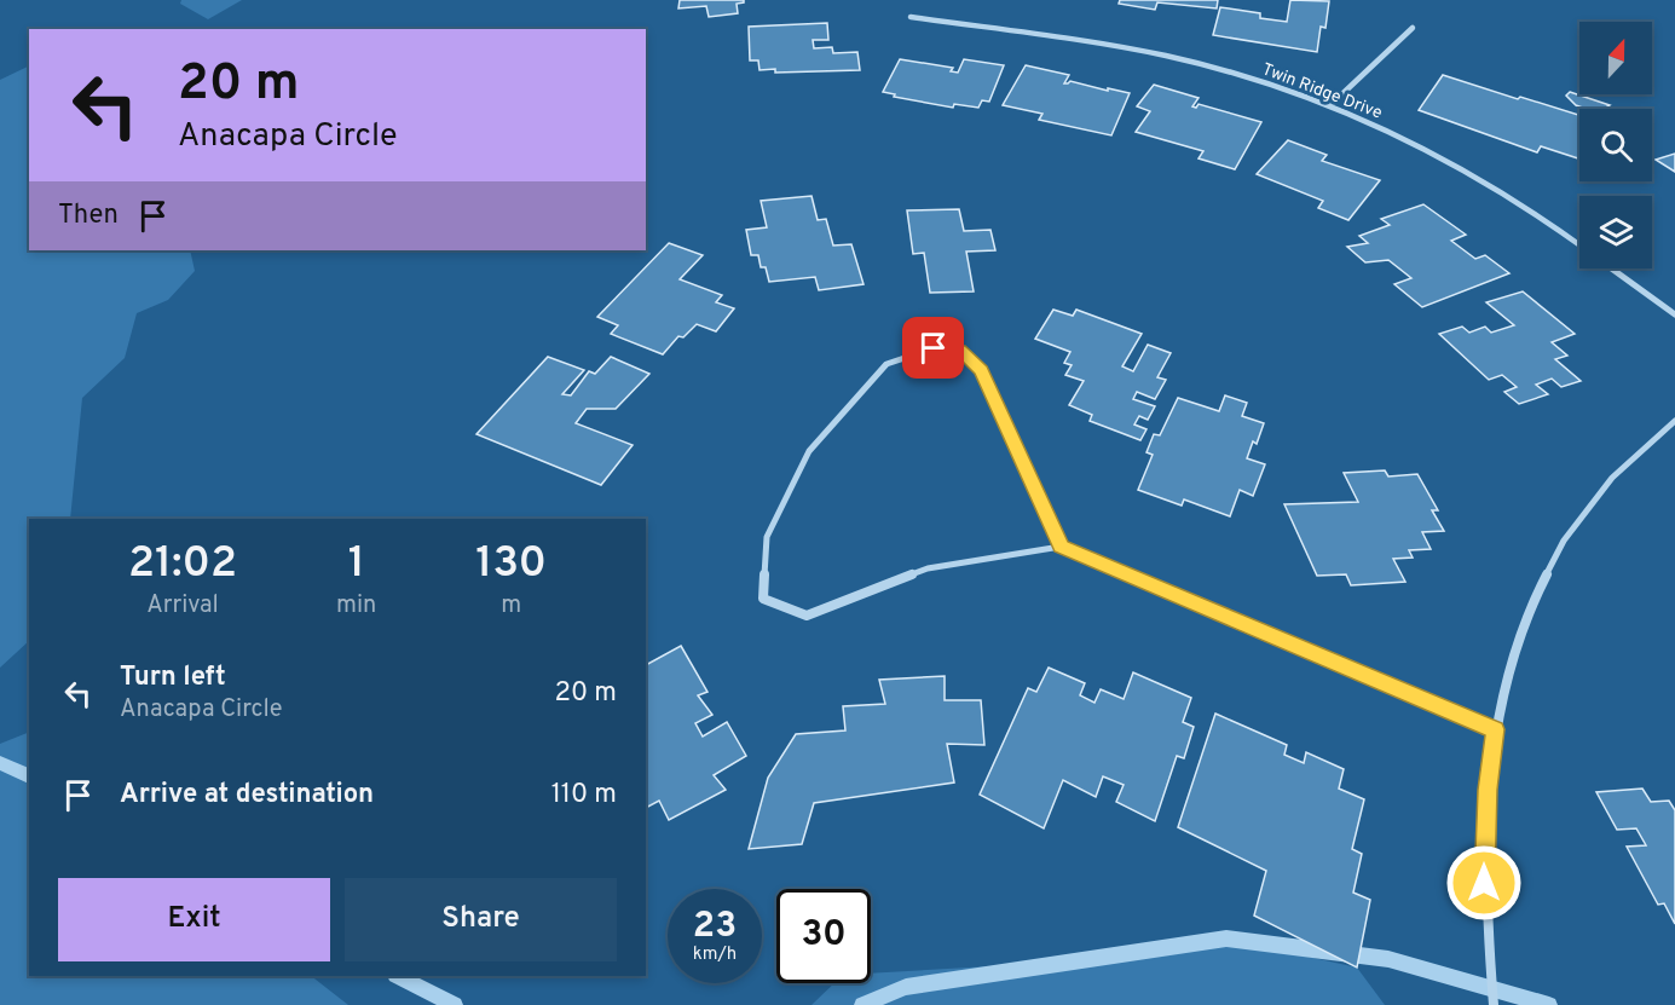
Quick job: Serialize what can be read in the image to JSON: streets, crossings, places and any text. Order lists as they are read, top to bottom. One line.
{"streets":{"street":["Twin Ridge Drive"]},"north":"top","page":{"turn":["20 m","Anacapa Circle"],"then":"Then","eta":["21:02","Arrival","1","min","130","m"],"list":[{"name":"Turn left","note":"Anacapa Circle","value":"20 m"},{"name":"Arrive at destination","value":"110 m"}],"buttons":["Exit","Share"],"speed":"23 km/h","limit":"30"}}
